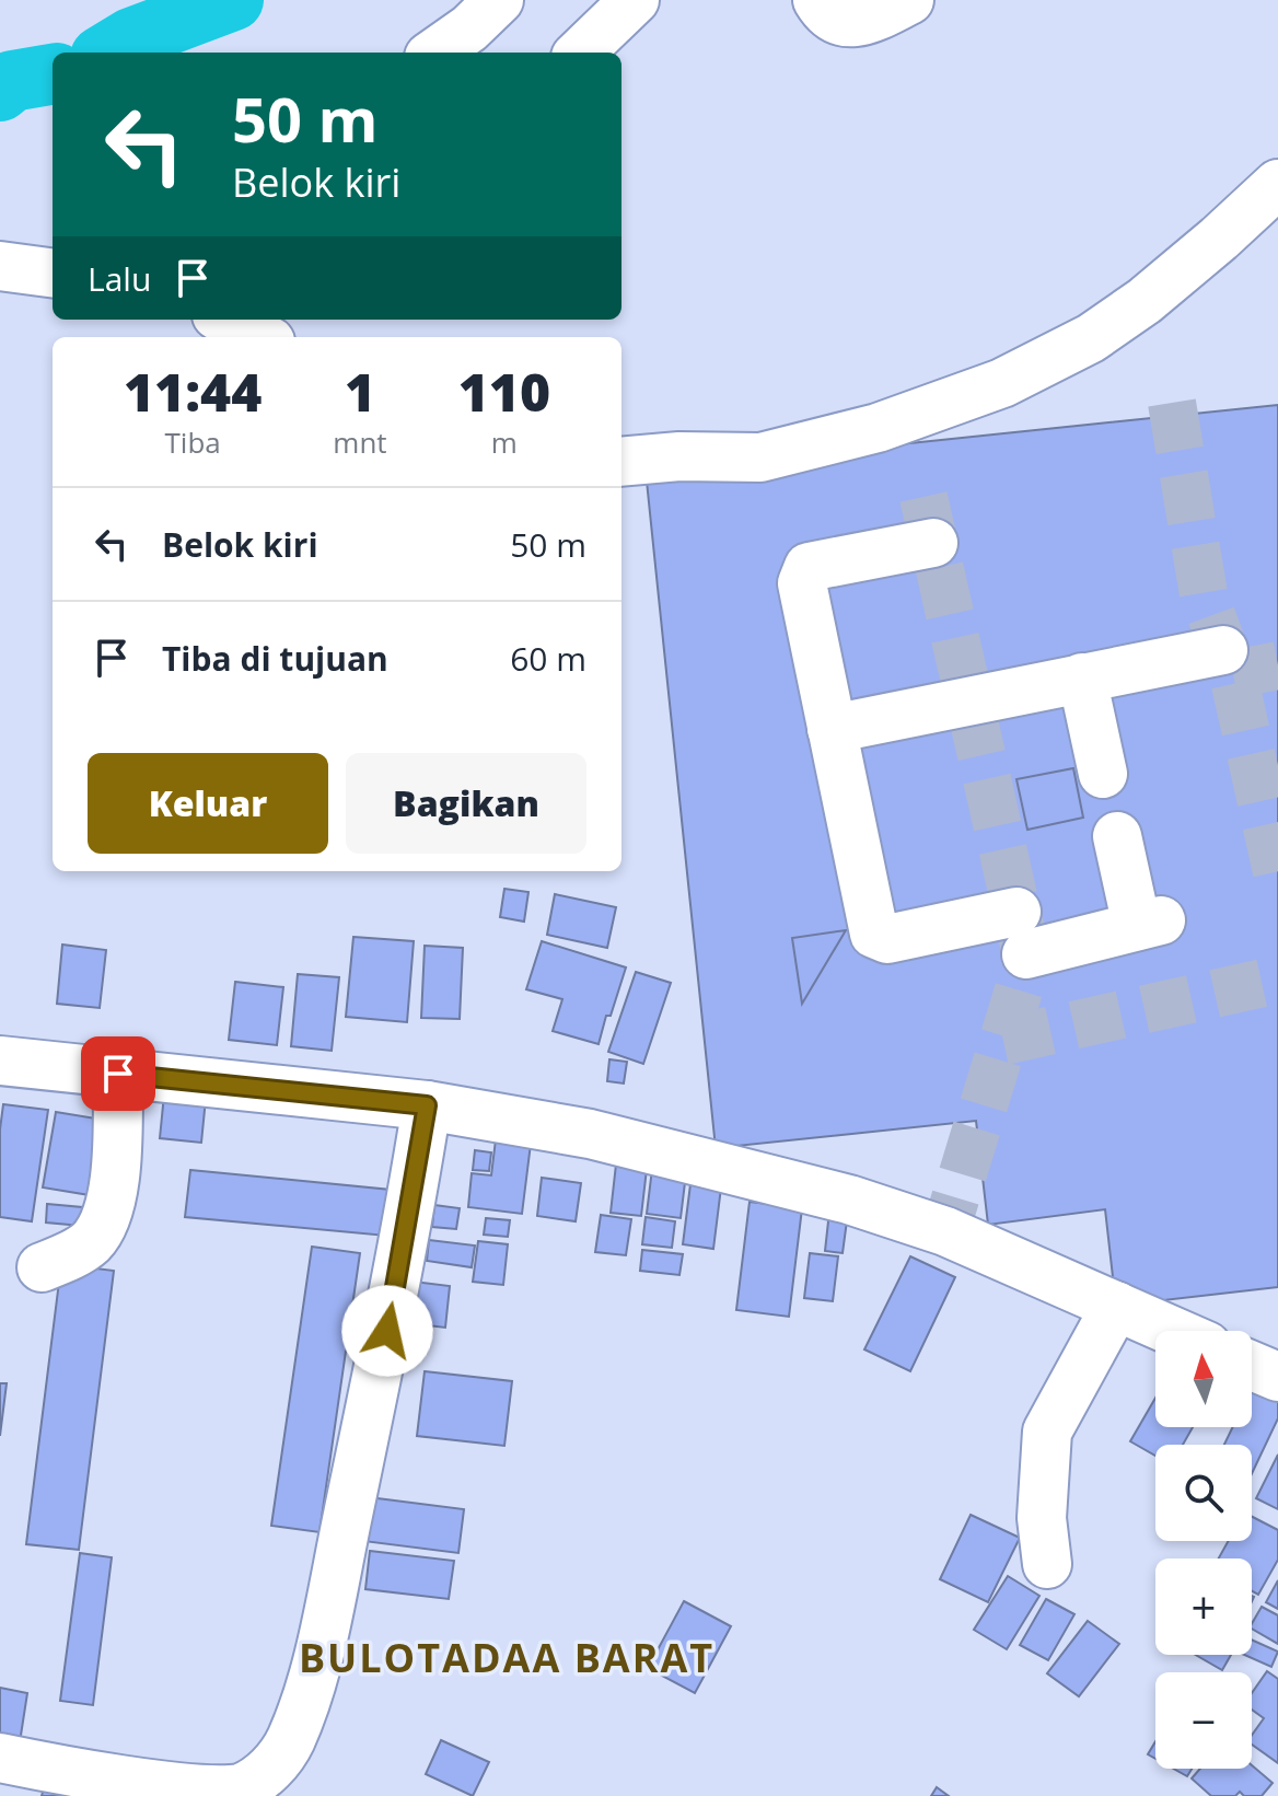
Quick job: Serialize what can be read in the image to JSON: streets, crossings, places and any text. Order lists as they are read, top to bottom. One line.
{"districts":["BULOTADAA BARAT"],"north":"top","page":{"turn":["50 m","Belok kiri"],"then":"Lalu","eta":["11:44","Tiba","1","mnt","110","m"],"list":[{"name":"Belok kiri","value":"50 m"},{"name":"Tiba di tujuan","value":"60 m"}],"buttons":["Keluar","Bagikan"],"map_buttons":["+","−"]}}
